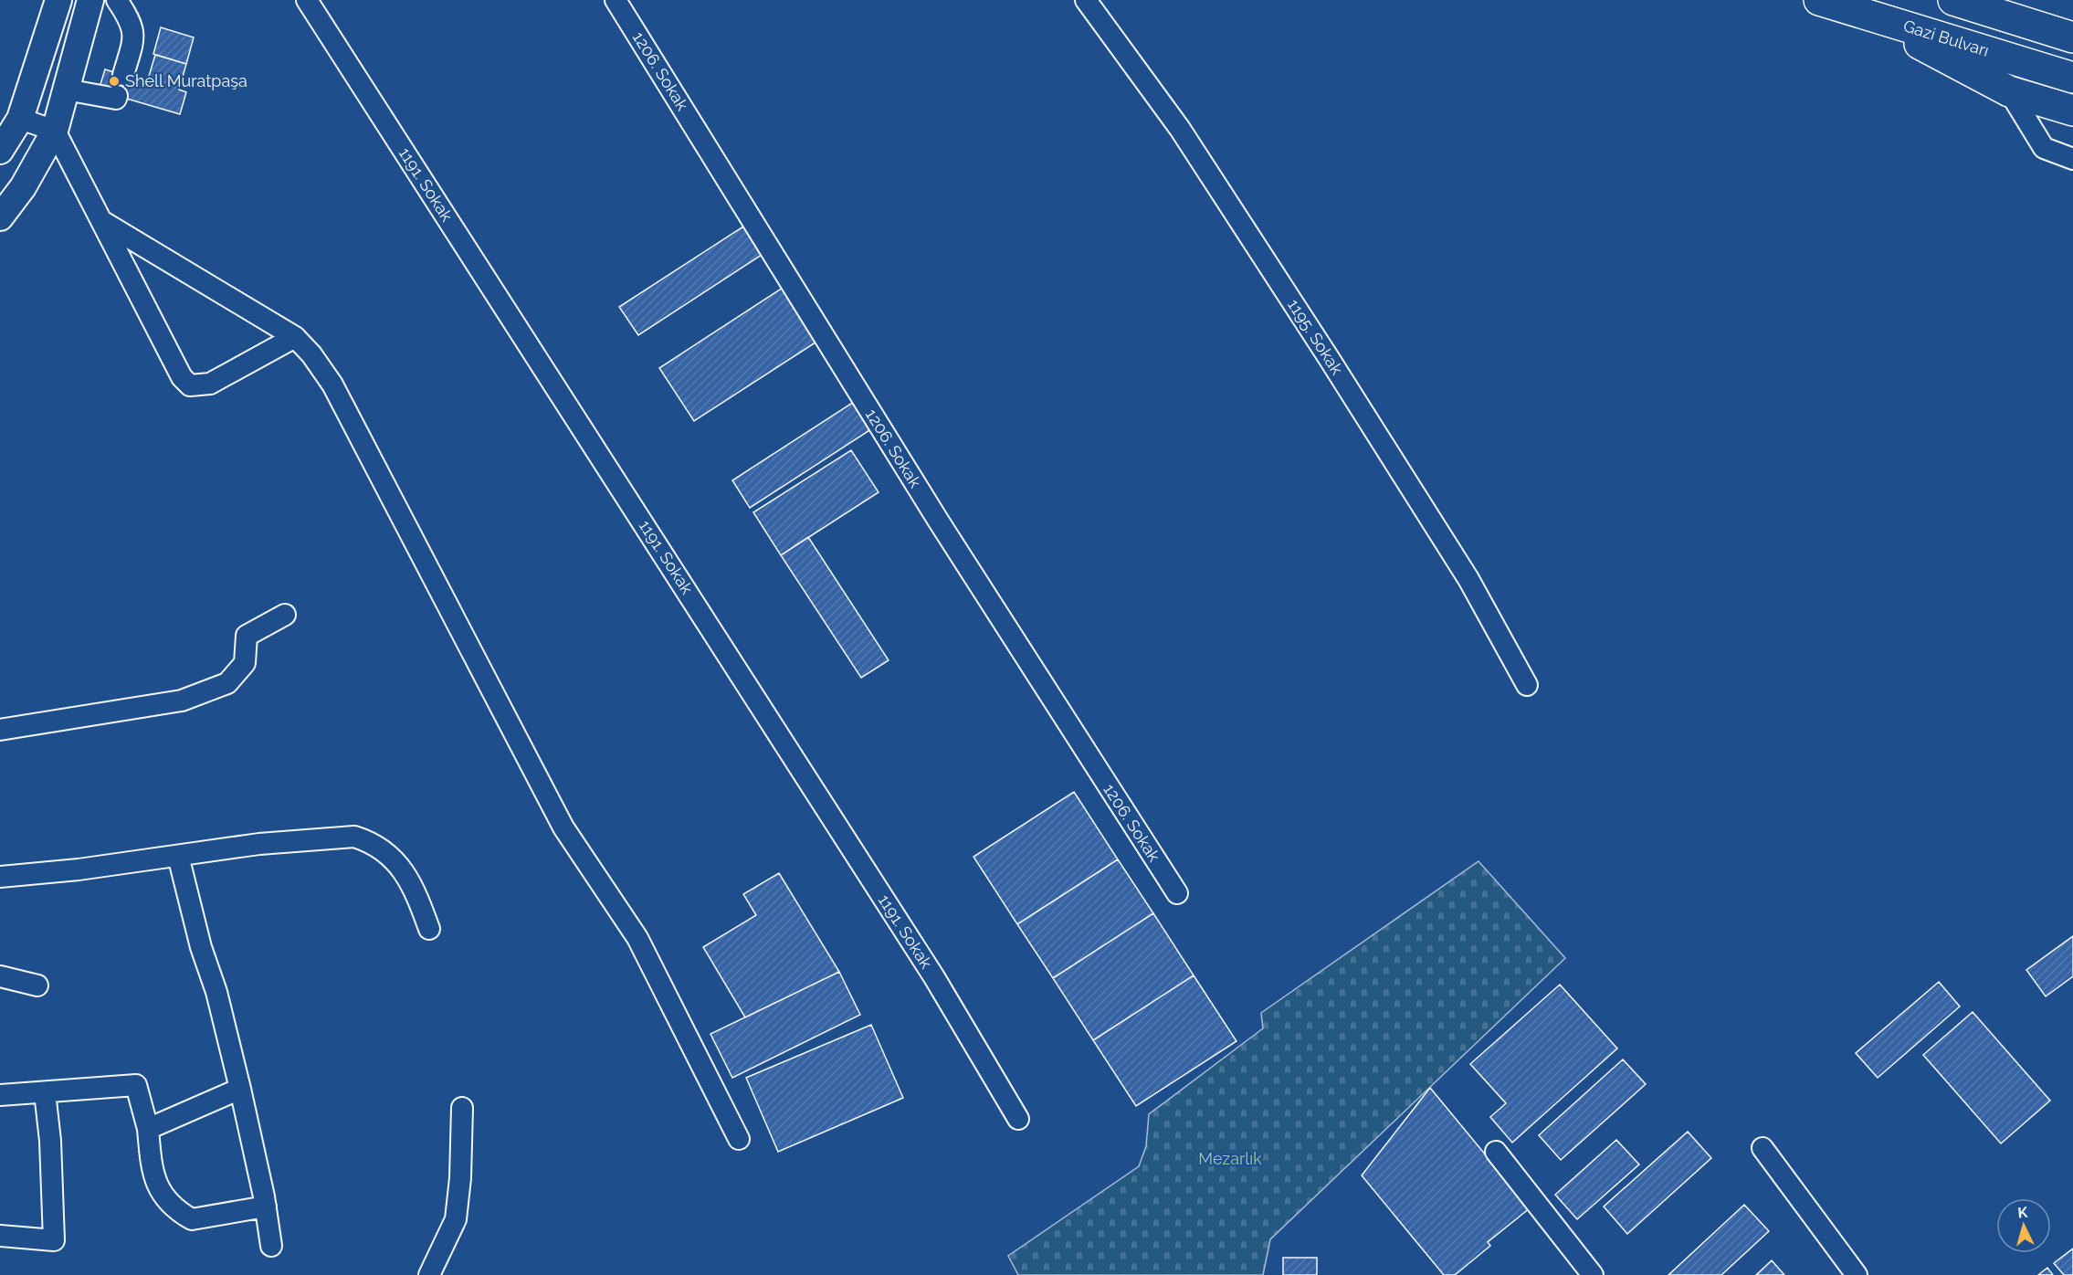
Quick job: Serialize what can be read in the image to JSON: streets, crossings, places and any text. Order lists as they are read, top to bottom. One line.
{"streets":{"highway":["Gazi Bulvarı"],"street":["1206. Sokak","1191. Sokak","1195. Sokak"]},"parks":["Mezarlık"],"places":["Shell Muratpaşa"],"north":"top"}
